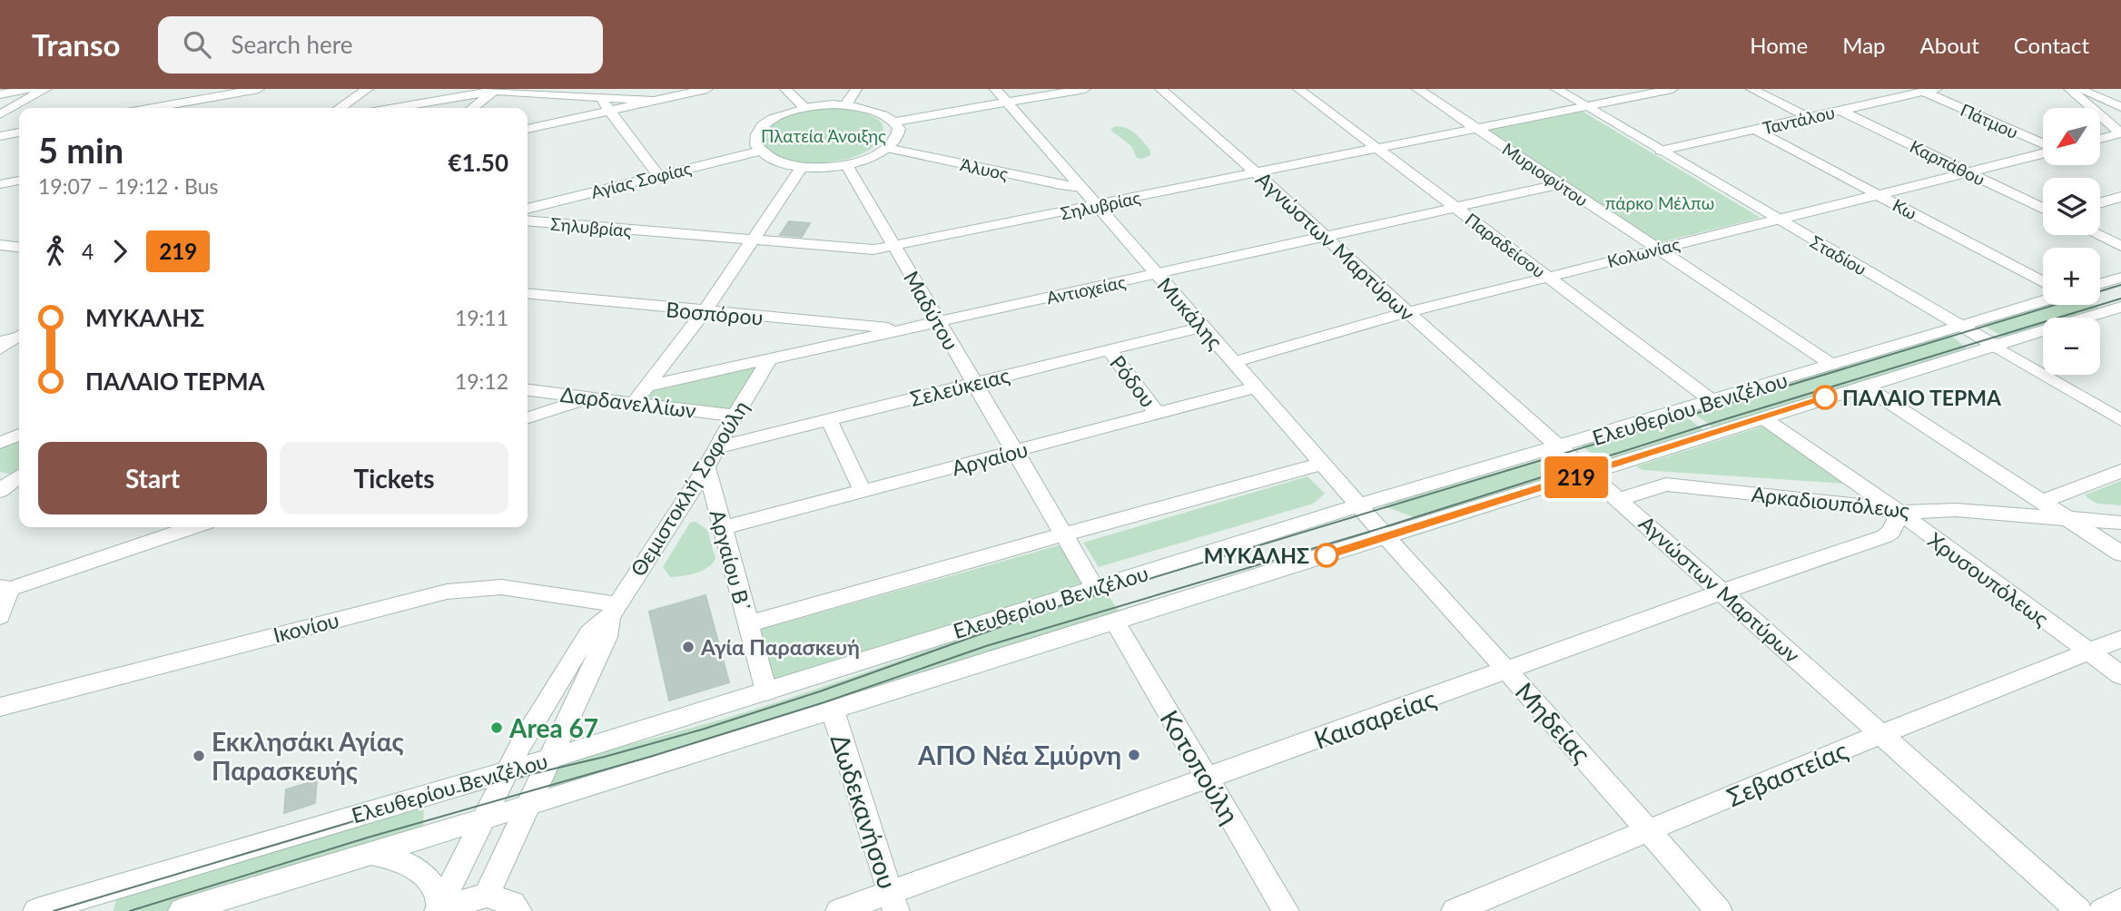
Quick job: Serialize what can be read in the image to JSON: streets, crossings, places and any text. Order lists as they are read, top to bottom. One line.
{"streets":{"street":["Ταντάλου","Πάτμου","Καρπάθου","Άλυος","Μυριοφύτου","Αγίας Σοφίας","Σηλυβρίας","Κω","Παραδείσου","Αγνώστων Μαρτύρων","Κολωνίας","Σταδίου","Αντιοχείας","Μαδύτου","Βοσπόρου","Μυκάλης","Ρόδου","Σελεύκειας","Δαρδανελλίων","Ελευθερίου Βενιζέλου","Αργαίου","Θεμιστοκλή Σοφούλη","Αρκαδιουπόλεως","Αργαίου Β᾽","Χρυσουπόλεως","Ικονίου","Καισαρείας","Μηδείας","Κοτοπούλη","Σεβαστείας","Δωδεκανήσου"]},"crossings":[["Ταντάλου","Πάτμου"],["Ταντάλου","Καρπάθου"],["Ταντάλου","Κω"],["Ταντάλου","Σταδίου"],["Καρπάθου","Κολωνίας"],["Άλυος","Μυκάλης"],["Μυριοφύτου","Σηλυβρίας"],["Μυριοφύτου","Κολωνίας"],["Μυριοφύτου","Αντιοχείας"],["Μυριοφύτου","Ελευθερίου Βενιζέλου"],["Σηλυβρίας","Παραδείσου"],["Σηλυβρίας","Αγνώστων Μαρτύρων"],["Σηλυβρίας","Σταδίου"],["Σηλυβρίας","Μαδύτου"],["Σηλυβρίας","Μυκάλης"],["Κω","Κολωνίας"],["Παραδείσου","Κολωνίας"],["Παραδείσου","Αντιοχείας"],["Παραδείσου","Ελευθερίου Βενιζέλου"],["Αγνώστων Μαρτύρων","Κολωνίας"],["Αγνώστων Μαρτύρων","Αντιοχείας"],["Αγνώστων Μαρτύρων","Ελευθερίου Βενιζέλου"],["Αγνώστων Μαρτύρων","Αρκαδιουπόλεως"],["Αγνώστων Μαρτύρων","Καισαρείας"],["Αγνώστων Μαρτύρων","Σεβαστείας"],["Κολωνίας","Σταδίου"],["Κολωνίας","Μυκάλης"],["Σταδίου","Ελευθερίου Βενιζέλου"],["Αντιοχείας","Μαδύτου"],["Αντιοχείας","Βοσπόρου"],["Αντιοχείας","Μυκάλης"],["Αντιοχείας","Θεμιστοκλή Σοφούλη"],["Μαδύτου","Σελεύκειας"],["Μαδύτου","Ελευθερίου Βενιζέλου"],["Μαδύτου","Αργαίου"],["Μυκάλης","Σελεύκειας"],["Μυκάλης","Ελευθερίου Βενιζέλου"],["Μυκάλης","Αργαίου"],["Μυκάλης","Μηδείας"],["Ρόδου","Σελεύκειας"],["Ρόδου","Αργαίου"],["Σελεύκειας","Θεμιστοκλή Σοφούλη"],["Δαρδανελλίων","Θεμιστοκλή Σοφούλη"],["Ελευθερίου Βενιζέλου","Θεμιστοκλή Σοφούλη"],["Ελευθερίου Βενιζέλου","Αργαίου Β᾽"],["Ελευθερίου Βενιζέλου","Χρυσουπόλεως"],["Ελευθερίου Βενιζέλου","Μηδείας"],["Ελευθερίου Βενιζέλου","Κοτοπούλη"],["Ελευθερίου Βενιζέλου","Δωδεκανήσου"],["Αργαίου","Αργαίου Β᾽"],["Θεμιστοκλή Σοφούλη","Αργαίου Β᾽"],["Θεμιστοκλή Σοφούλη","Ικονίου"],["Αρκαδιουπόλεως","Χρυσουπόλεως"],["Αρκαδιουπόλεως","Καισαρείας"],["Χρυσουπόλεως","Καισαρείας"],["Χρυσουπόλεως","Σεβαστείας"],["Καισαρείας","Μηδείας"],["Καισαρείας","Κοτοπούλη"],["Καισαρείας","Δωδεκανήσου"],["Μηδείας","Σεβαστείας"]],"parks":["Πλατεία Άνοιξης","πάρκο Μέλπω"],"places":["ΠΑΛΑΙΟ ΤΕΡΜΑ","ΜΥΚΑΛΗΣ","Αγία Παρασκευή","Area 67","ΑΠΟ Νέα Σμύρνη","Εκκλησάκι Αγίας Παρασκευής"],"lines":["bus line 219"],"north":"bottom left","page":{"header":"Transo","search":"Search here","nav":["Home","Map","About","Contact"],"on_map":"219","map_buttons":["+","−"],"heading":["5 min","19:07 – 19:12 · Bus","€1.50"],"legs":["4","219"],"list":[{"name":"ΜΥΚΑΛΗΣ","value":"19:11"},{"name":"ΠΑΛΑΙΟ ΤΕΡΜΑ","value":"19:12"}],"buttons":["Start","Tickets"]}}
